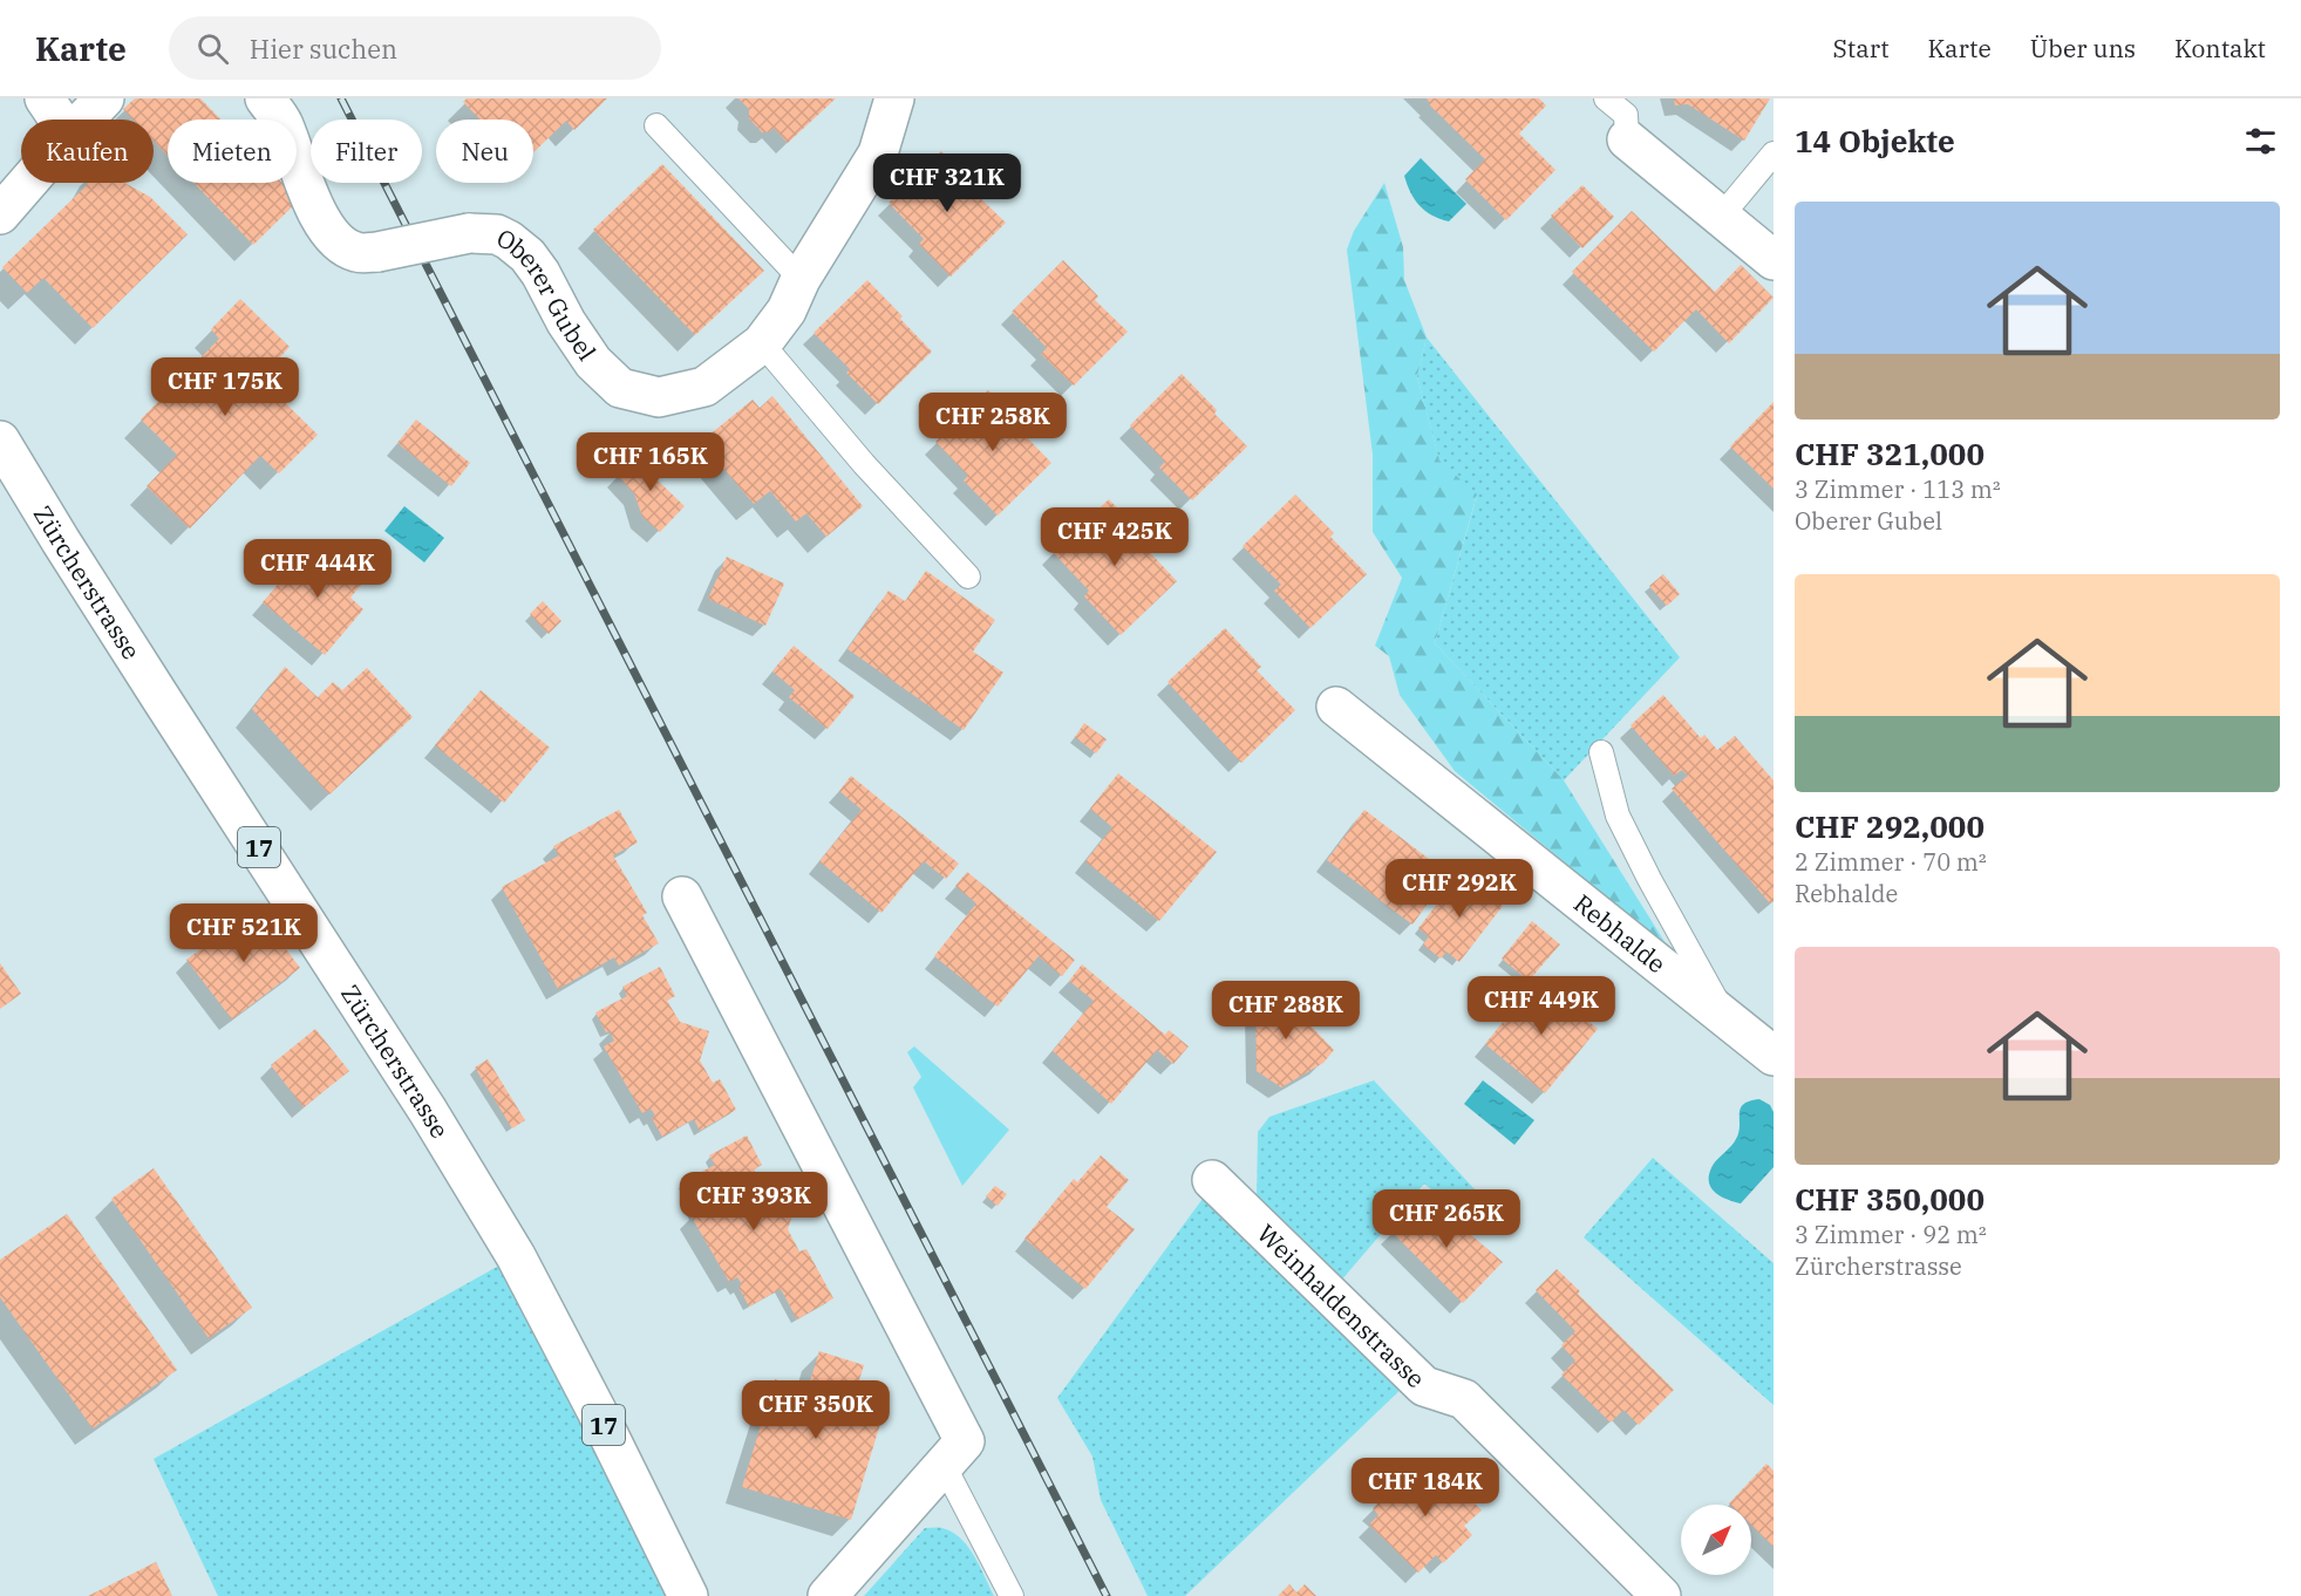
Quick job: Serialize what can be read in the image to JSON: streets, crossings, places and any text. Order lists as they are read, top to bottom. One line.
{"streets":{"street":["Oberer Gubel","Zürcherstrasse","17","Rebhalde","Weinhaldenstrasse"]},"north":"top right","page":{"header":"Karte","search":"Hier suchen","nav":["Start","Karte","Über uns","Kontakt"],"heading":"14 Objekte","chip":["Kaufen","Mieten","Filter","Neu"],"price":["CHF 321K","CHF 175K","CHF 258K","CHF 165K","CHF 425K","CHF 444K","CHF 292K","CHF 521K","CHF 449K","CHF 288K","CHF 393K","CHF 265K","CHF 350K","CHF 184K"],"list":[{"name":"CHF 321,000","note":"3 Zimmer · 113 m² · Oberer Gubel"},{"name":"CHF 292,000","note":"2 Zimmer · 70 m² · Rebhalde"},{"name":"CHF 350,000","note":"3 Zimmer · 92 m² · Zürcherstrasse"}]}}
